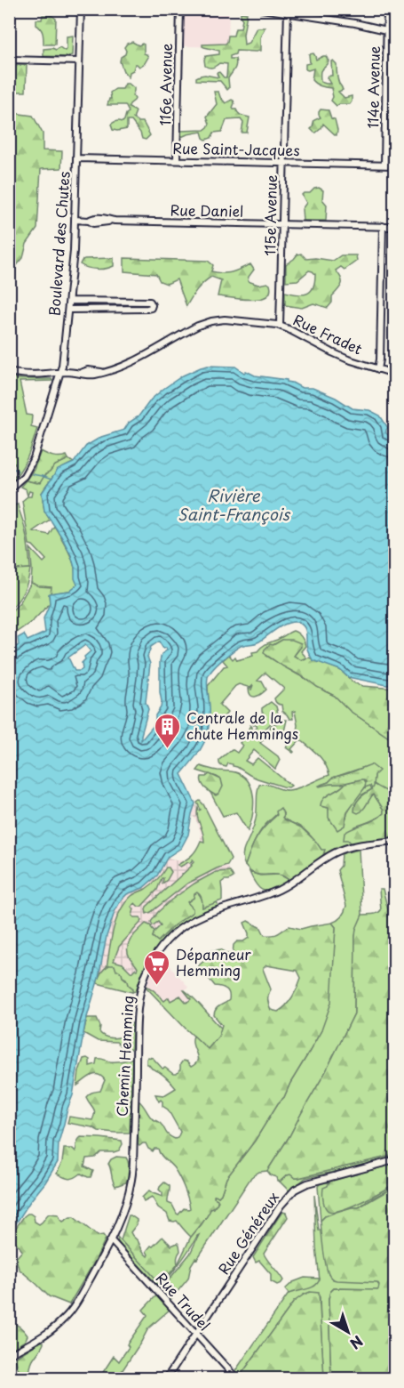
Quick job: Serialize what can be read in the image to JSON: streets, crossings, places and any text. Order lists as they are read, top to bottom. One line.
{"streets":{"street":["116e Avenue","114e Avenue","Rue Saint-Jacques","Rue Daniel","115e Avenue","Boulevard des Chutes","Rue Fradet","Chemin Hemming","Rue Généreux","Rue Trudel"]},"crossings":[["116e Avenue","Rue Saint-Jacques"],["114e Avenue","Rue Saint-Jacques"],["Rue Saint-Jacques","115e Avenue"],["Rue Saint-Jacques","Boulevard des Chutes"],["Rue Daniel","115e Avenue"],["Rue Daniel","Boulevard des Chutes"],["115e Avenue","Rue Fradet"],["Boulevard des Chutes","Rue Fradet"],["Chemin Hemming","Rue Trudel"],["Rue Généreux","Rue Trudel"]],"water":["Rivière Saint-François"],"places":{"building":["Centrale de la chute Hemmings"],"supermarket":["Dépanneur Hemming"]},"north":"bottom right"}
